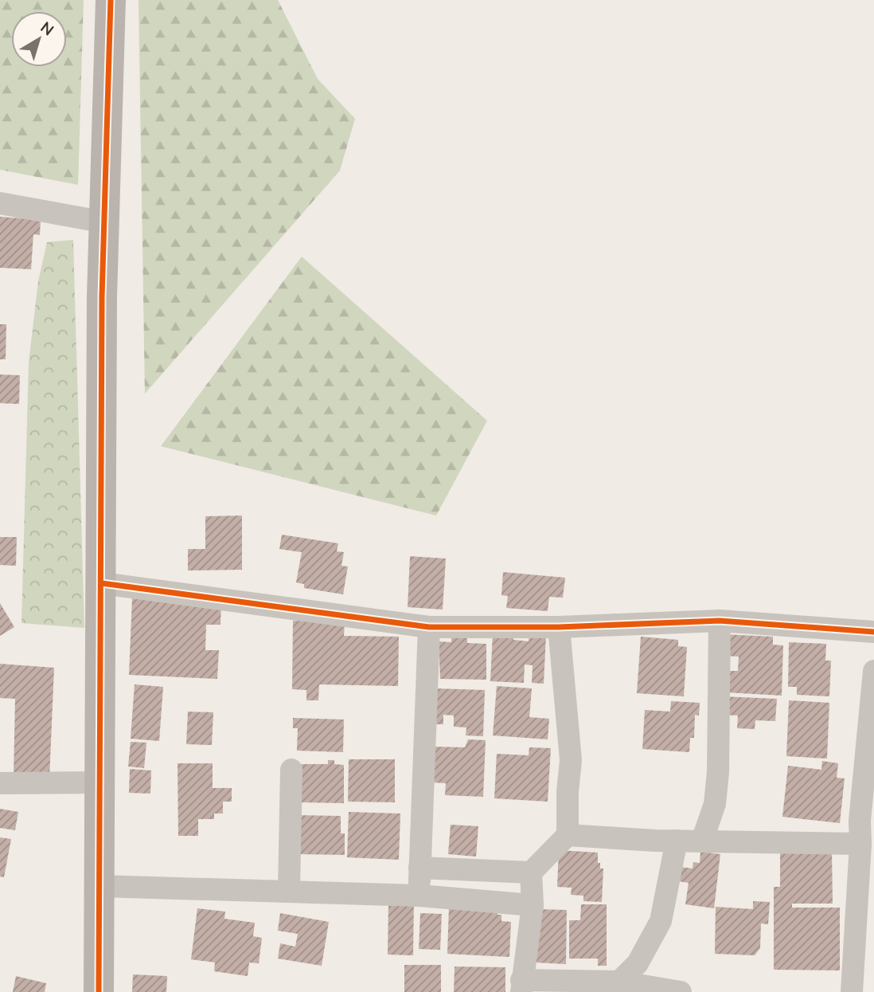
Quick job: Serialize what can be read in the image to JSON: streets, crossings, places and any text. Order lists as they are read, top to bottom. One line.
{"north":"top right"}
